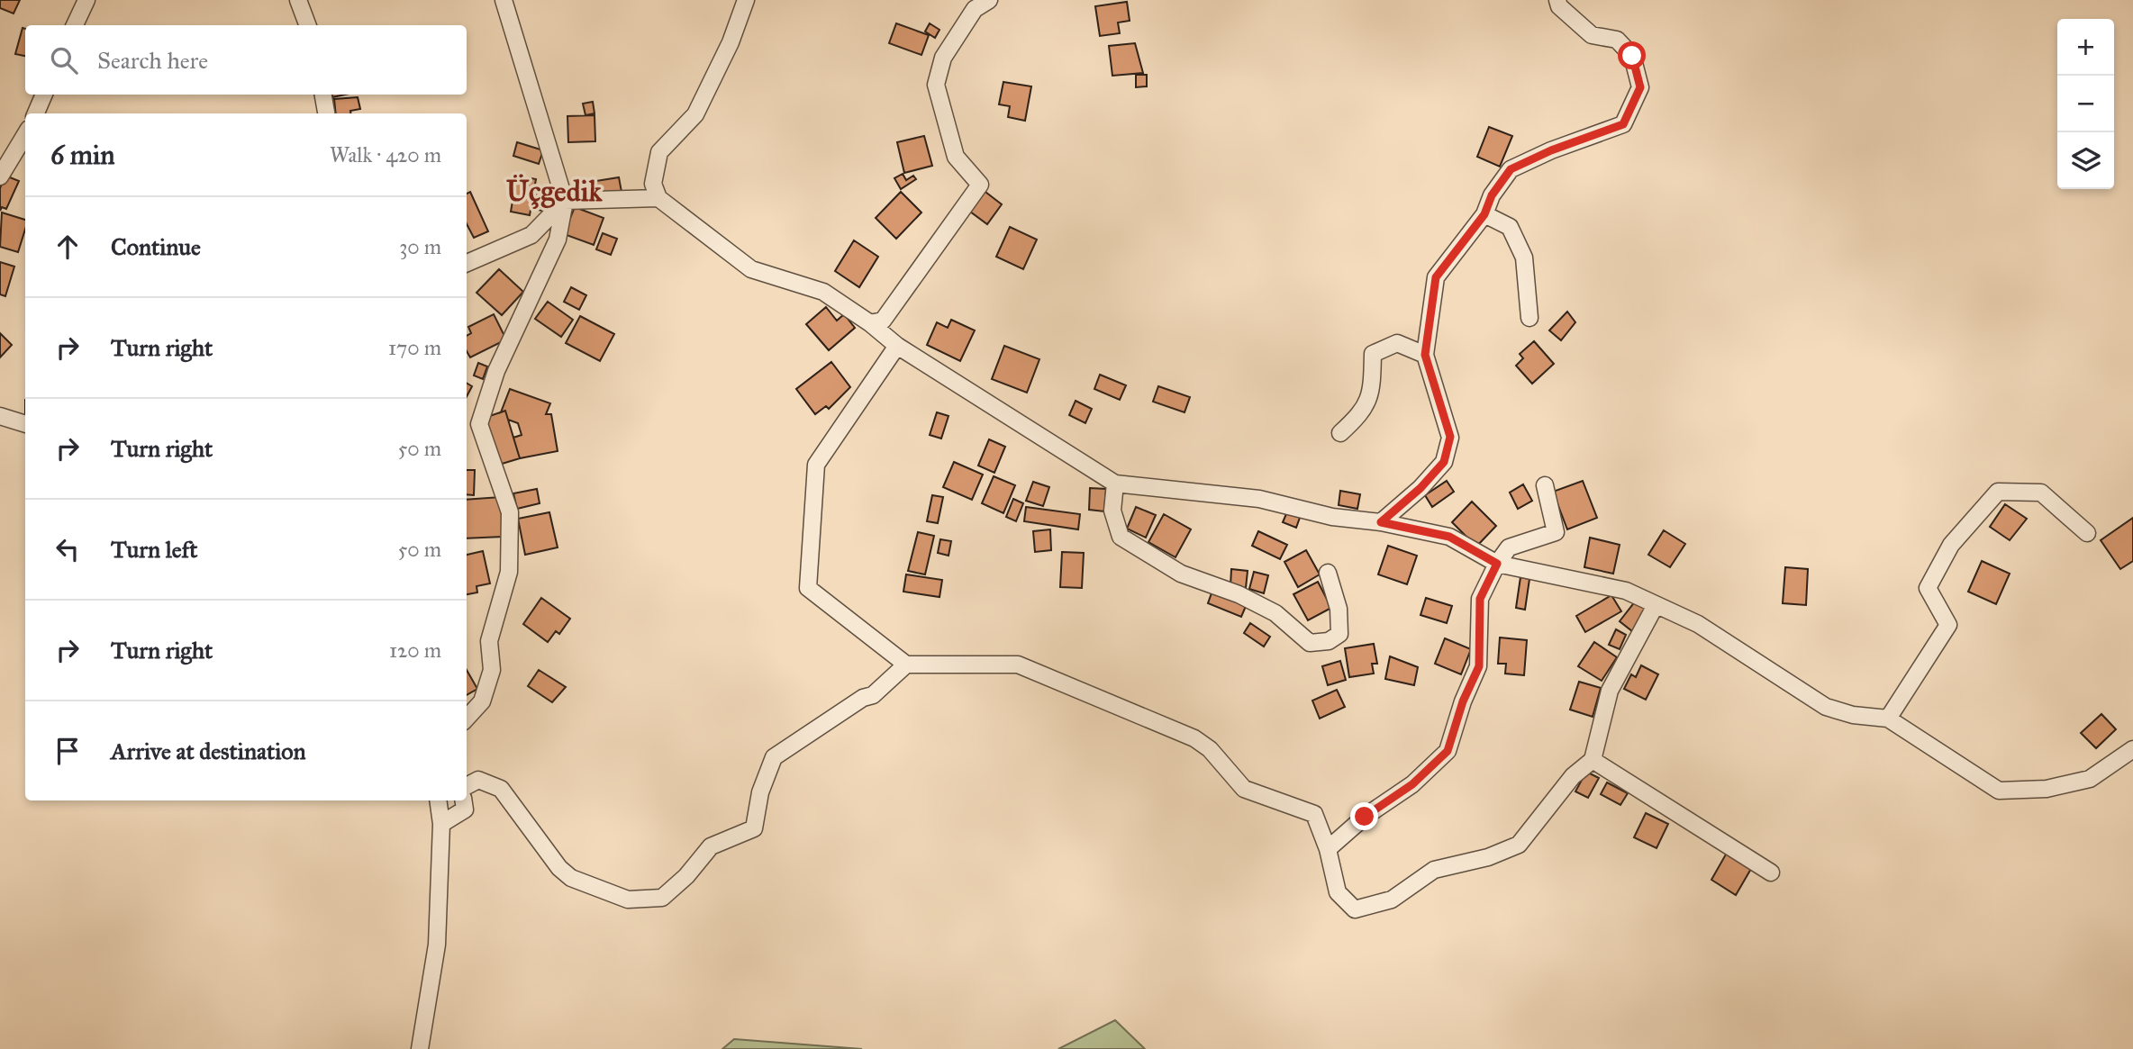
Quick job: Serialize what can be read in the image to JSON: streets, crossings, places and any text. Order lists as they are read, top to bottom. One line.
{"districts":["Üçgedik"],"page":{"map_buttons":["+","−"],"search":"Search here","heading":["6 min","Walk · 420 m"],"list":[["Continue","30 m"],["Turn right","170 m"],["Turn right","50 m"],["Turn left","50 m"],["Turn right","120 m"],"Arrive at destination"]}}
